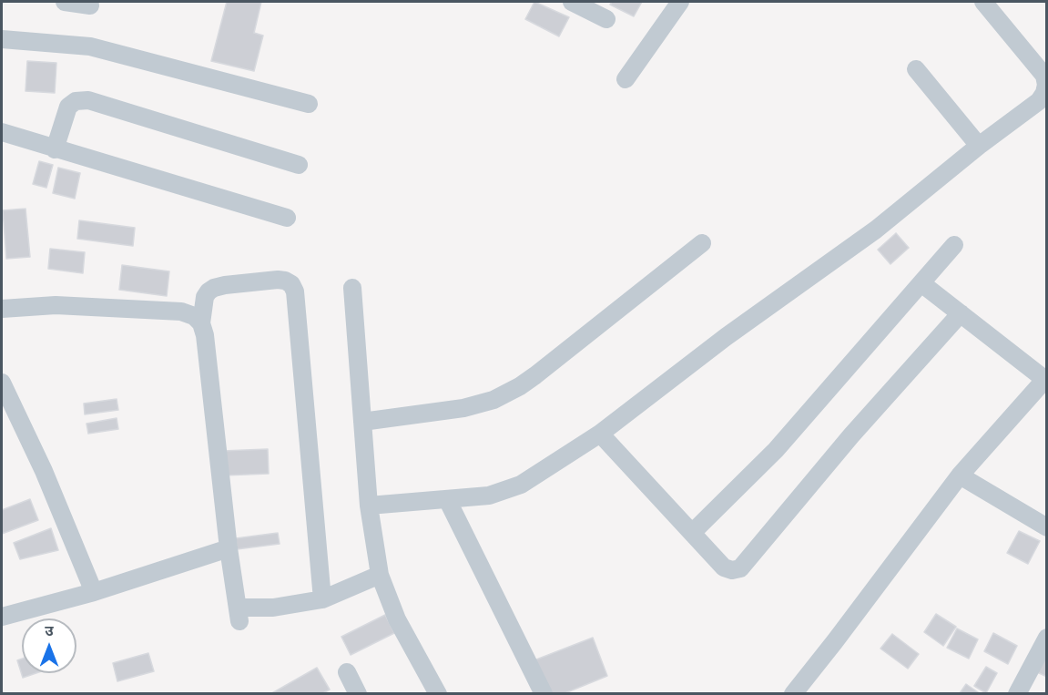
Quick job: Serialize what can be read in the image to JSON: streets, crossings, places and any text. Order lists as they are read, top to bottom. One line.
{"north":"top"}
